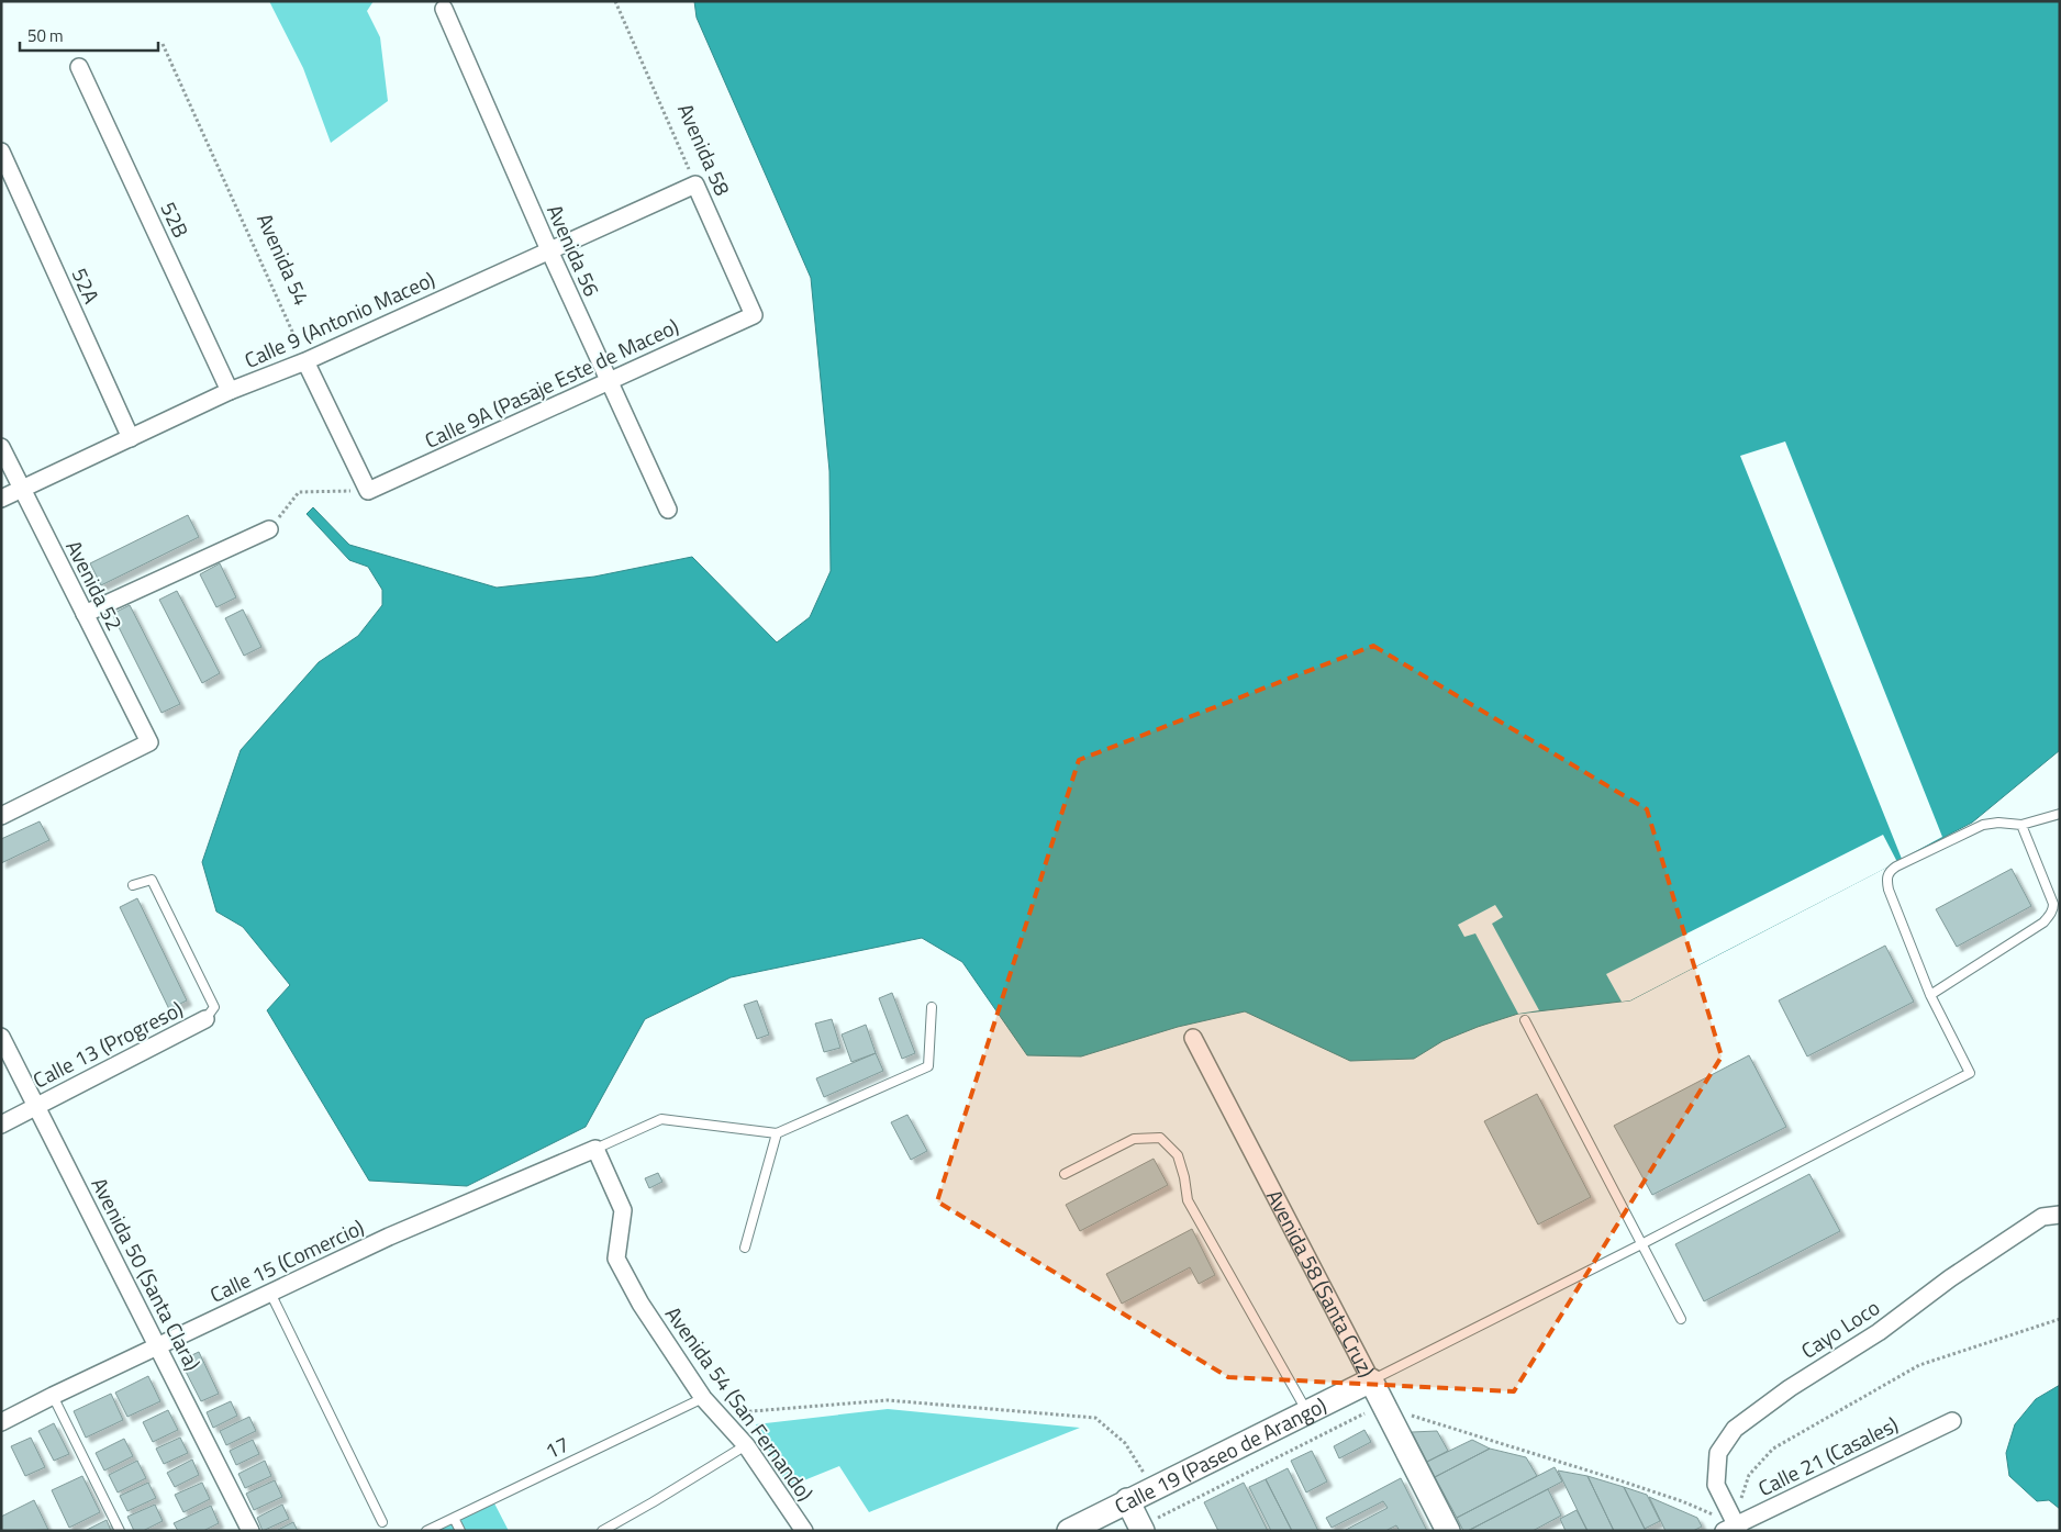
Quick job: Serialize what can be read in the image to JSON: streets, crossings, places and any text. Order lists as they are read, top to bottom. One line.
{"streets":{"main road":["Avenida 58 (Santa Cruz)","Calle 19 (Paseo de Arango)"],"street":["Avenida 58","52B","Avenida 56","52A","Calle 9 (Antonio Maceo)","Calle 9A (Pasaje Este de Maceo)","Avenida 52","Calle 13 (Progreso)","Calle 15 (Comercio)","Avenida 50 (Santa Clara)","Cayo Loco","Avenida 54 (San Fernando)","Calle 21 (Casales)"],"lane":["17"],"path":["Avenida 54"]},"crossings":[["Avenida 58","Calle 9 (Antonio Maceo)"],["Avenida 58","Calle 9A (Pasaje Este de Maceo)"],["52B","Calle 9 (Antonio Maceo)"],["Avenida 56","Calle 9 (Antonio Maceo)"],["Avenida 56","Calle 9A (Pasaje Este de Maceo)"],["Avenida 54","Calle 9 (Antonio Maceo)"],["52A","Calle 9 (Antonio Maceo)"],["Calle 9 (Antonio Maceo)","Avenida 52"],["Calle 13 (Progreso)","Avenida 50 (Santa Clara)"],["Calle 15 (Comercio)","Avenida 50 (Santa Clara)"],["Calle 15 (Comercio)","Avenida 54 (San Fernando)"],["Avenida 58 (Santa Cruz)","Calle 19 (Paseo de Arango)"],["Cayo Loco","Calle 21 (Casales)"],["Avenida 54 (San Fernando)","17"]],"scale_bar":"50 m"}
